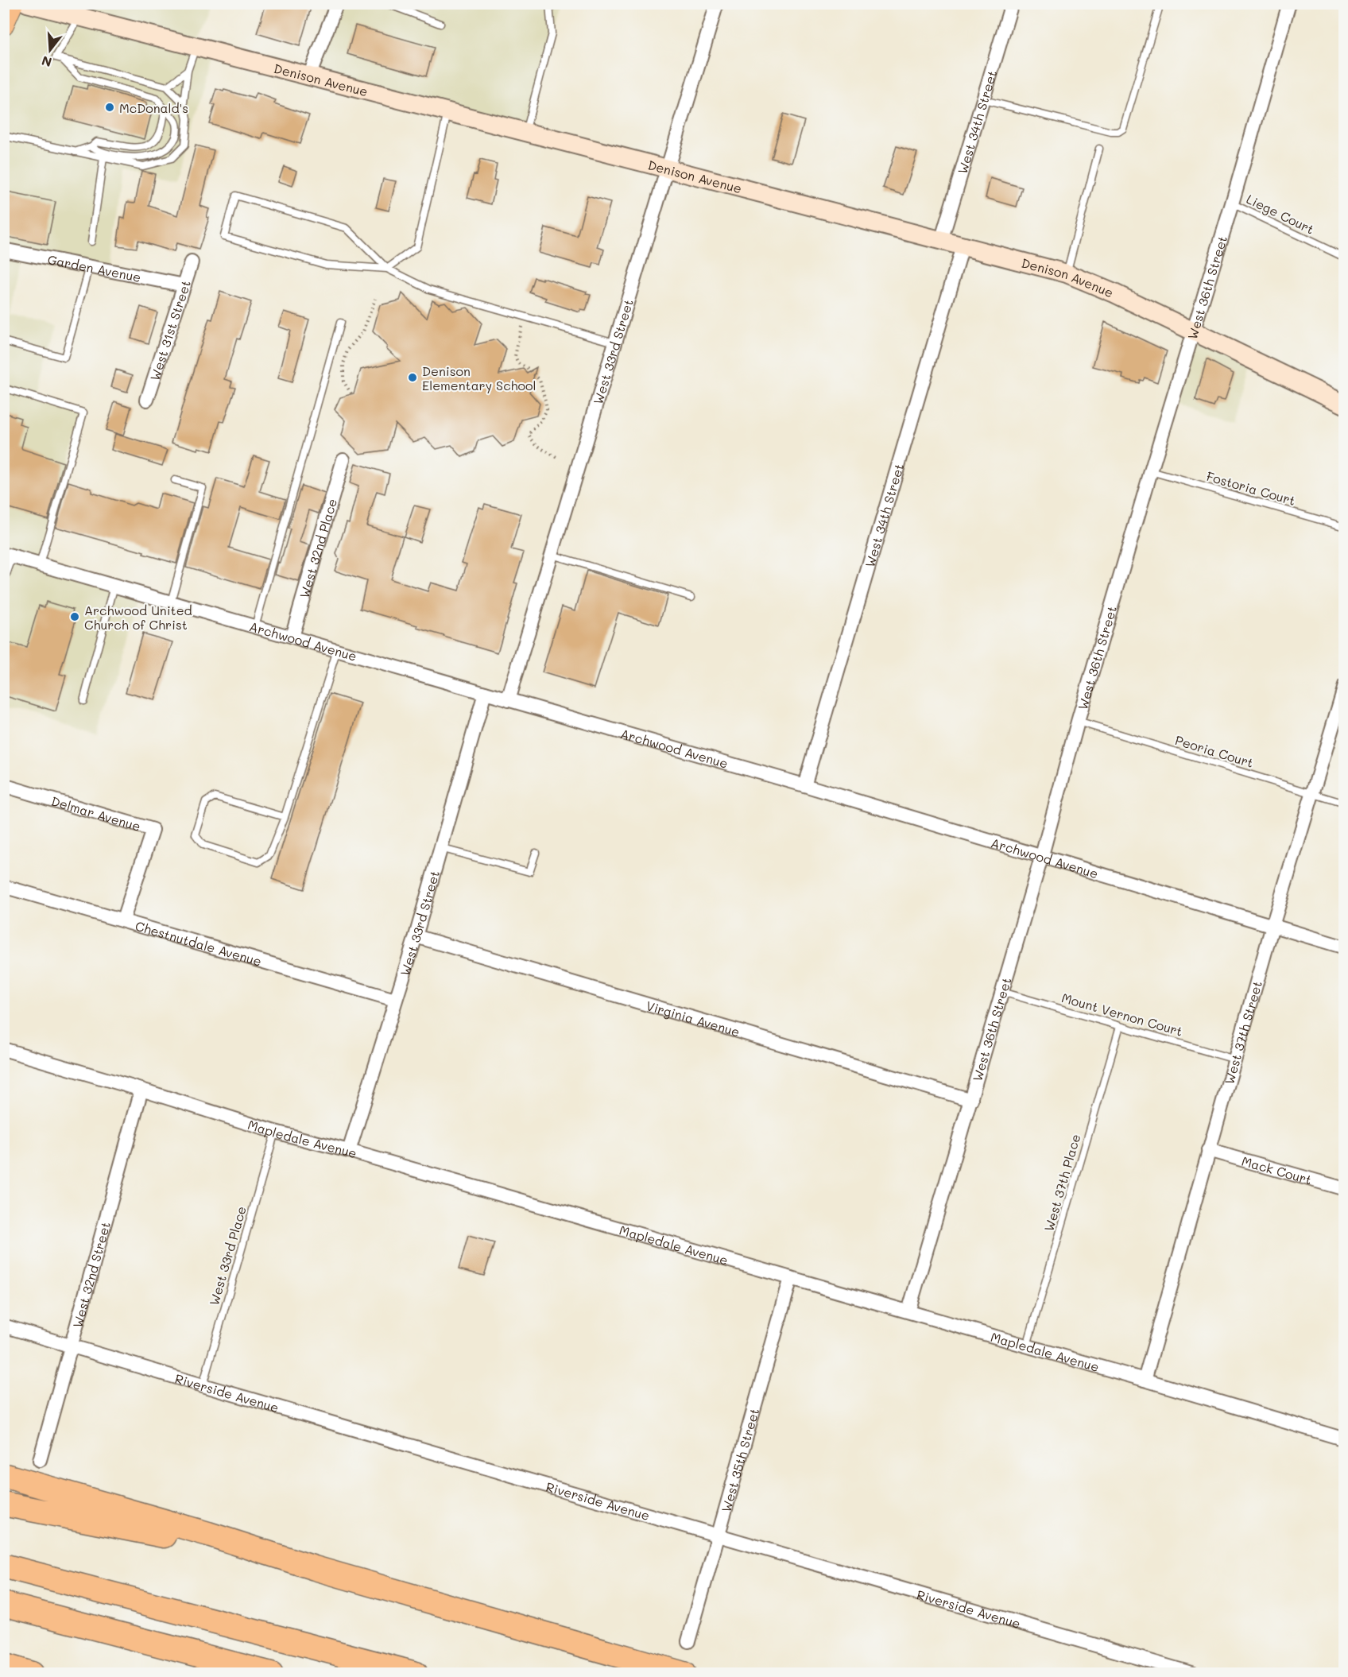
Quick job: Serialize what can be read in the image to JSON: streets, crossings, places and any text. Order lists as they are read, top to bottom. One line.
{"streets":{"main road":["Denison Avenue"],"street":["West 34th Street","Garden Avenue","West 36th Street","West 31st Street","West 33rd Street","West 32nd Place","Archwood Avenue","Delmar Avenue","Chestnutdale Avenue","Virginia Avenue","West 37th Street","Mapledale Avenue","Mack Court","West 32nd Street","Riverside Avenue","West 35th Street"],"lane":["Liege Court","Fostoria Court","Peoria Court","Mount Vernon Court","West 37th Place","West 33rd Place"]},"crossings":[["Denison Avenue","West 34th Street"],["Denison Avenue","West 36th Street"],["Denison Avenue","West 33rd Street"],["West 34th Street","Archwood Avenue"],["Liege Court","West 36th Street"],["Garden Avenue","West 31st Street"],["West 36th Street","Fostoria Court"],["West 36th Street","Archwood Avenue"],["West 36th Street","Peoria Court"],["West 36th Street","Mount Vernon Court"],["West 36th Street","Virginia Avenue"],["West 36th Street","Mapledale Avenue"],["West 33rd Street","Archwood Avenue"],["West 33rd Street","Chestnutdale Avenue"],["West 33rd Street","Virginia Avenue"],["West 33rd Street","Mapledale Avenue"],["West 32nd Place","Archwood Avenue"],["Archwood Avenue","West 37th Street"],["Peoria Court","West 37th Street"],["Delmar Avenue","Chestnutdale Avenue"],["Mount Vernon Court","West 37th Street"],["Mount Vernon Court","West 37th Place"],["West 37th Street","Mapledale Avenue"],["West 37th Street","Mack Court"],["Mapledale Avenue","West 37th Place"],["Mapledale Avenue","West 33rd Place"],["Mapledale Avenue","West 32nd Street"],["Mapledale Avenue","West 35th Street"],["West 33rd Place","Riverside Avenue"],["West 32nd Street","Riverside Avenue"],["Riverside Avenue","West 35th Street"]],"places":["McDonald's","Denison Elementary School","Archwood United Church of Christ"],"north":"bottom"}
